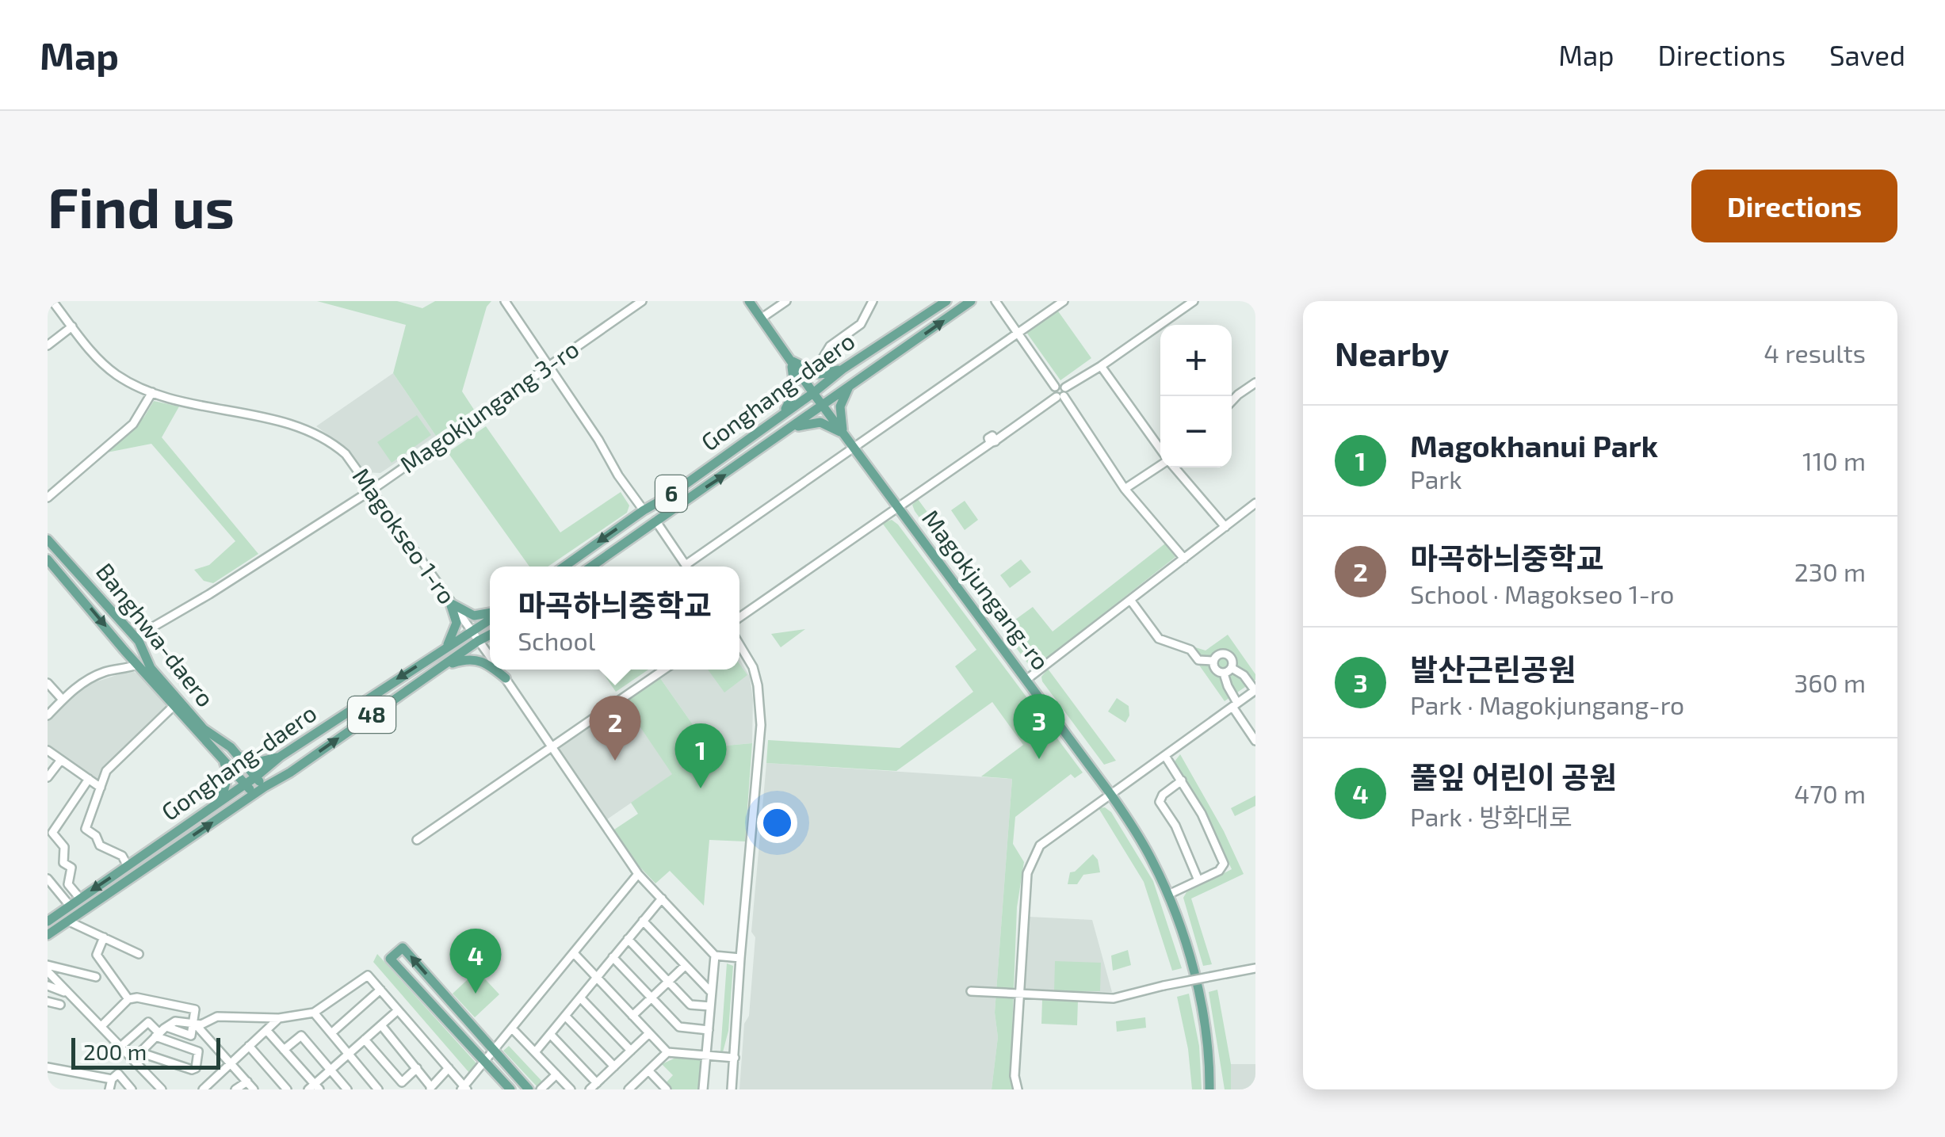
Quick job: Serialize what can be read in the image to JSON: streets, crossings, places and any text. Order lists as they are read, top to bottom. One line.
{"streets":{"main road":["Gonghang-daero","6","Magokjungang-ro","Banghwa-daero","48"],"street":["Magokjungang 3-ro","Magokseo 1-ro"]},"crossings":[["Gonghang-daero","Magokseo 1-ro"],["Gonghang-daero","Magokjungang-ro"],["Gonghang-daero","Banghwa-daero"],["Magokjungang 3-ro","Magokseo 1-ro"],["Magokjungang 3-ro","Banghwa-daero"]],"scale_bar":"200 m","page":{"header":"Map","nav":["Map","Directions","Saved"],"buttons":"Directions","title":"Find us","heading":["Nearby","4 results"],"map_buttons":["+","−"],"list":[{"mark":"1","name":"Magokhanui Park","note":"Park","value":"110 m"},{"mark":"2","name":"마곡하늬중학교","note":"School · Magokseo 1-ro","value":"230 m"},{"mark":"3","name":"발산근린공원","note":"Park · Magokjungang-ro","value":"360 m"},{"mark":"4","name":"풀잎 어린이 공원","note":"Park · 방화대로","value":"470 m"}],"popup":["마곡하늬중학교","School"],"pins":["3","2","1","4"],"scale":"200 m"}}
